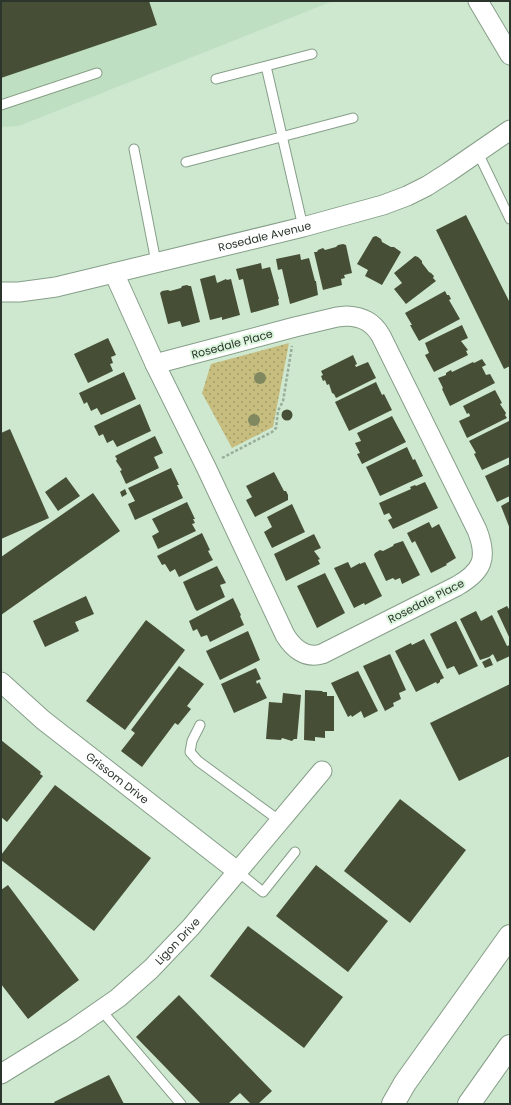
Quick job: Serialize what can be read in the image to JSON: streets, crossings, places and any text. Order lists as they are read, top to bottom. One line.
{"streets":{"street":["Rosedale Avenue","Rosedale Place","Grissom Drive","Ligon Drive"]},"crossings":[["Rosedale Avenue","Rosedale Place"],["Grissom Drive","Ligon Drive"]]}
